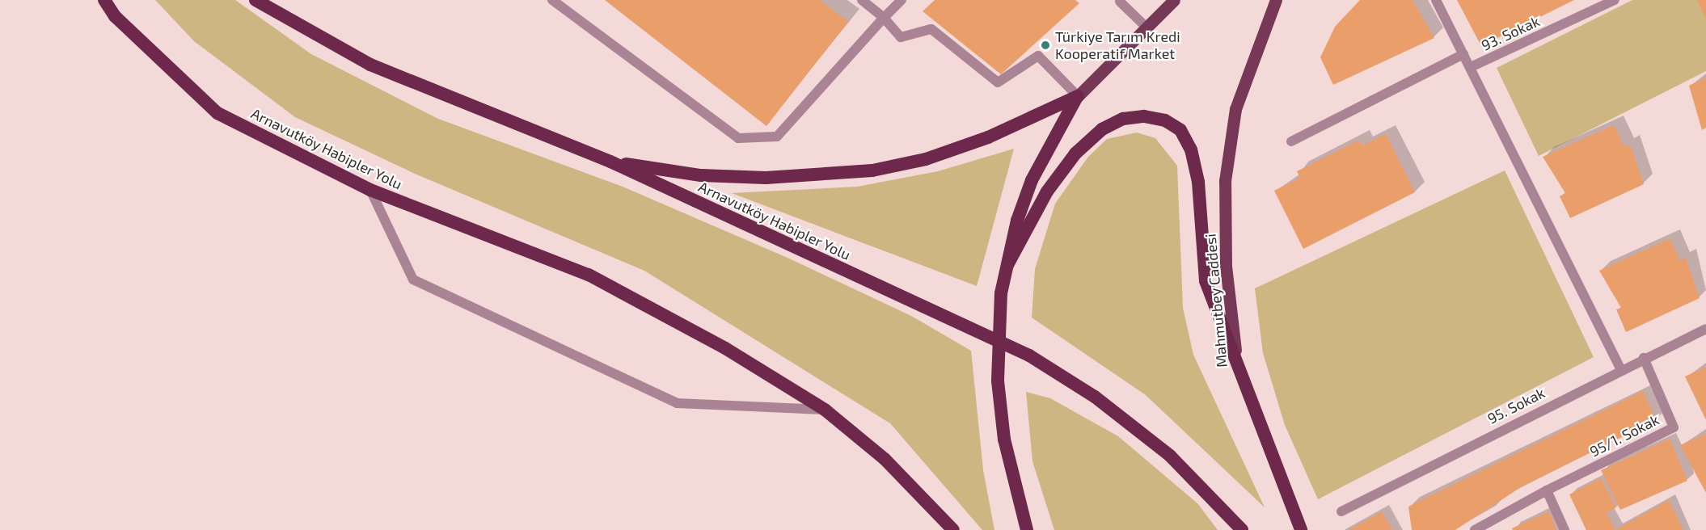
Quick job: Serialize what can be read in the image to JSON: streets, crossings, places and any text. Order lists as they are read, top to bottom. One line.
{"streets":{"highway":["Arnavutköy Habipler Yolu"],"main road":["Mahmutbey Caddesi"],"street":["93. Sokak","95. Sokak","95/1. Sokak"]},"crossings":[["95. Sokak","95/1. Sokak"]],"places":["Türkiye Tarım Kredi Kooperatif Market"]}
